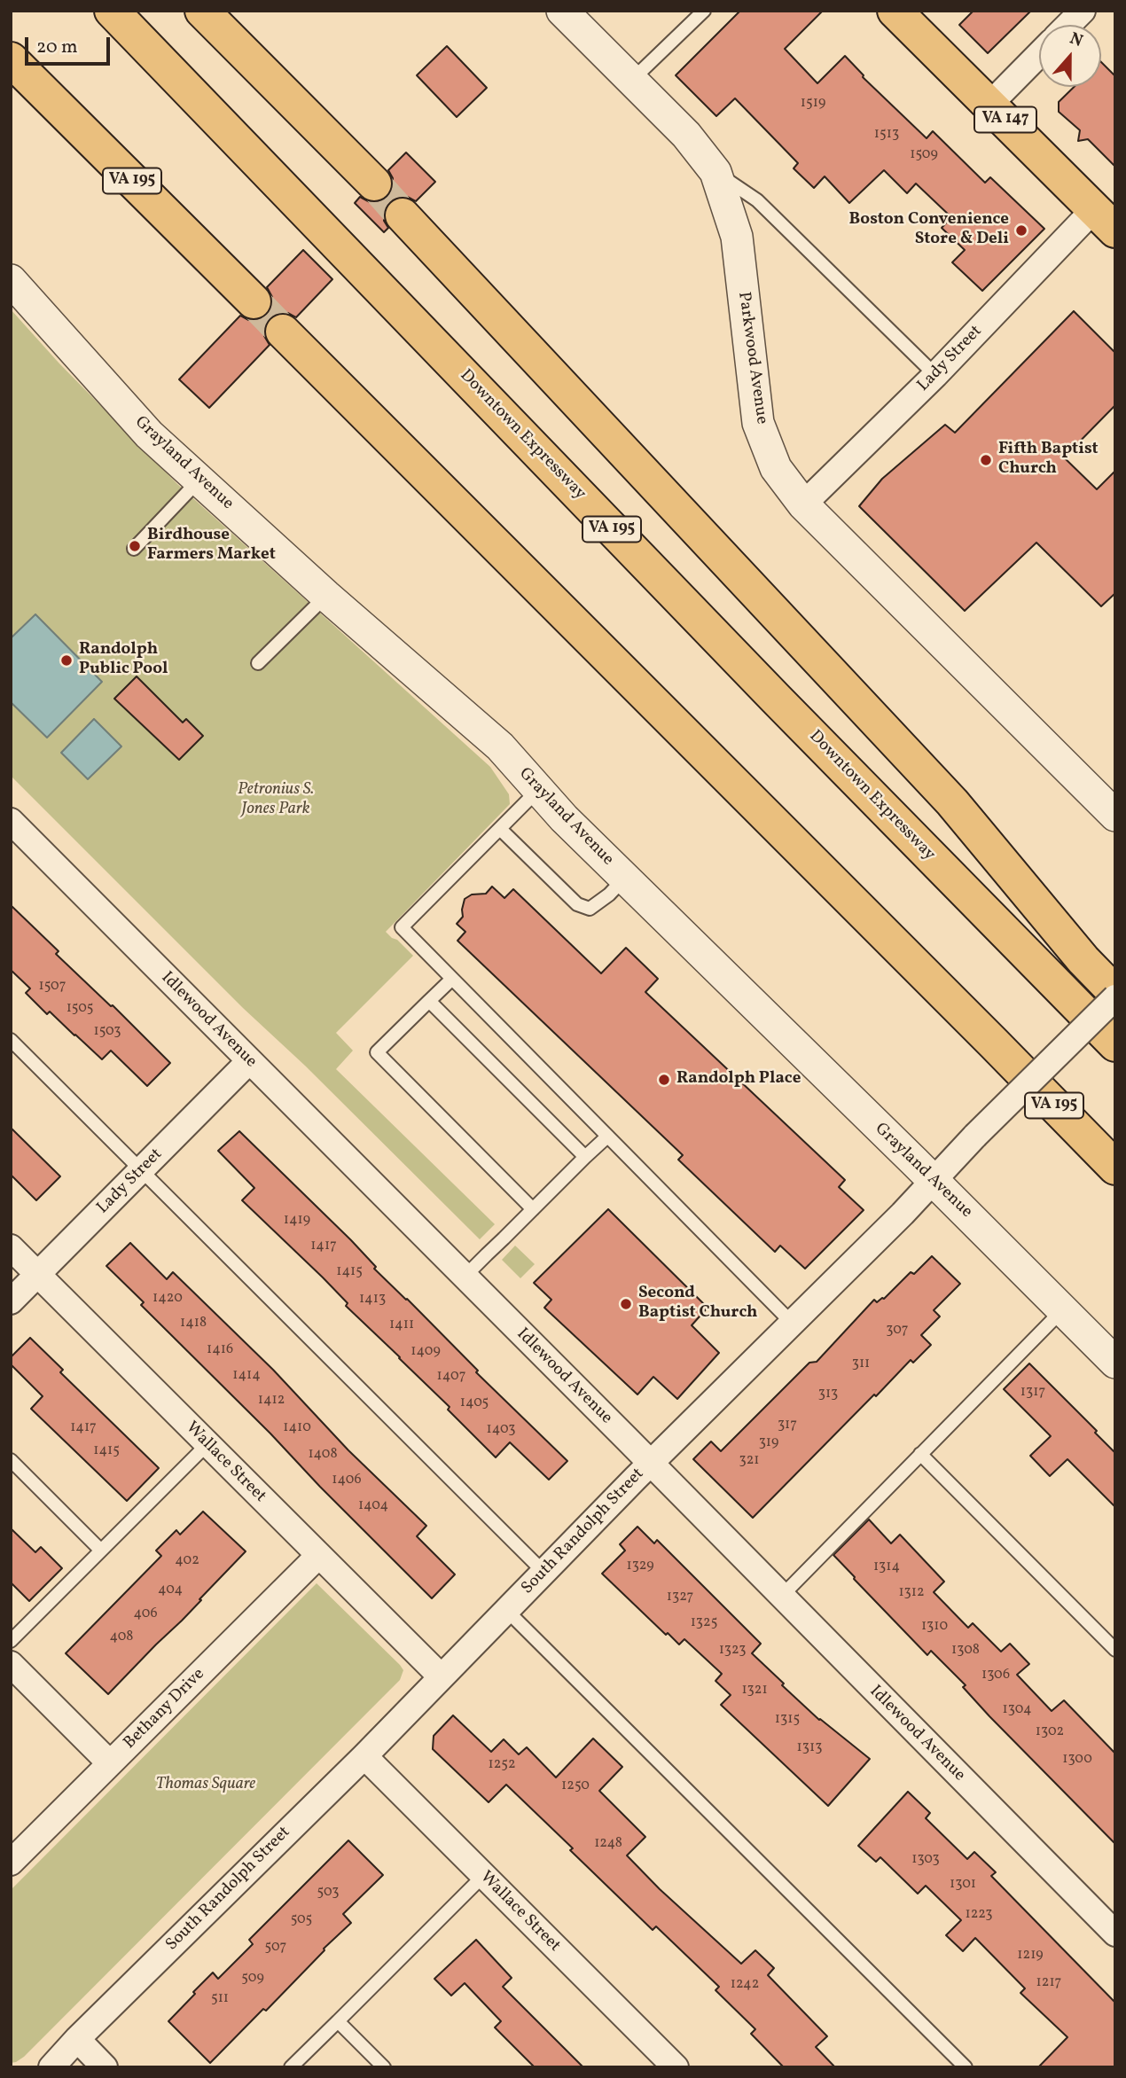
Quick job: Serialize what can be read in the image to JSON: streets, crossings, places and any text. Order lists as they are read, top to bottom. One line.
{"streets":{"main road":["VA 147","VA 195","Downtown Expressway"],"street":["Parkwood Avenue","Lady Street","Grayland Avenue","Idlewood Avenue","Wallace Street","South Randolph Street","Bethany Drive"]},"crossings":[["VA 147","Lady Street"],["Parkwood Avenue","Lady Street"],["Lady Street","Idlewood Avenue"],["Lady Street","Wallace Street"],["Grayland Avenue","South Randolph Street"],["Idlewood Avenue","South Randolph Street"],["Wallace Street","South Randolph Street"],["Wallace Street","Bethany Drive"]],"parks":["Petronius S. Jones Park","Thomas Square"],"places":["Boston Convenience Store & Deli","Fifth Baptist Church","Birdhouse Farmers Market","Randolph Public Pool","Randolph Place","Second Baptist Church"],"house_numbers":["1519","1513","1509","1507","1505","1503","1419","1417","1415","1420","1413","1418","1411","307","1416","1409","311","1414","1407","1317","313","1412","1405","317","1417","1410","1403","319","1415","1408","321","1406","1404","402","1329","1314","404","1312","1327","406","1325","1310","408","1323","1308","1306","1321","1304","1315","1302","1313","1300","1252","1250","1248","1303","1301","503","1223","505","507","1219","509","1217","1242","511"],"scale_bar":"20 m","north":"top"}
